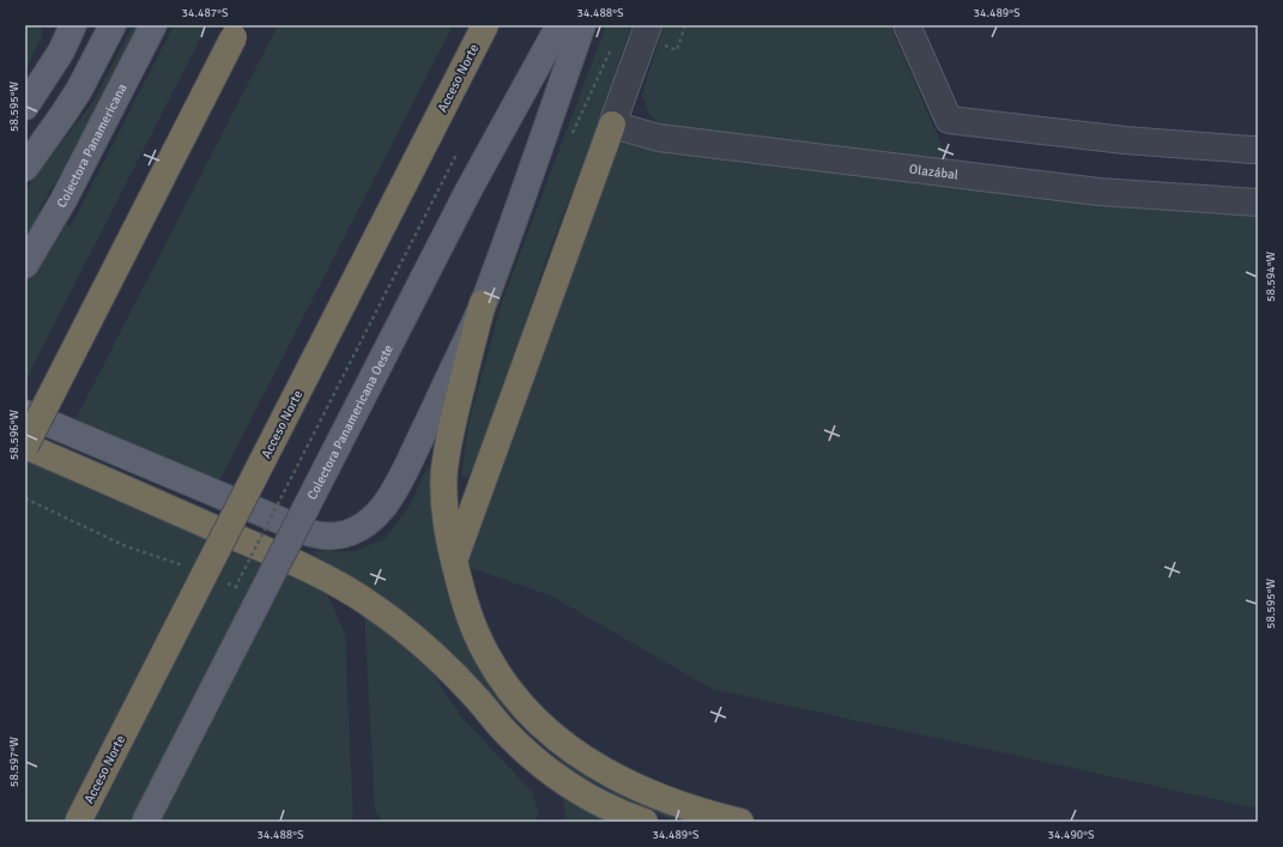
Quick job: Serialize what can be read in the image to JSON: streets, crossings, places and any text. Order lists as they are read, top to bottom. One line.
{"streets":{"highway":["Acceso Norte"],"main road":["Colectora Panamericana","Colectora Panamericana Oeste"],"street":["Olazábal"]},"coordinates":["34.487°S","34.488°S","34.489°S","58.595°W","58.594°W","58.596°W","58.597°W","34.490°S"]}
